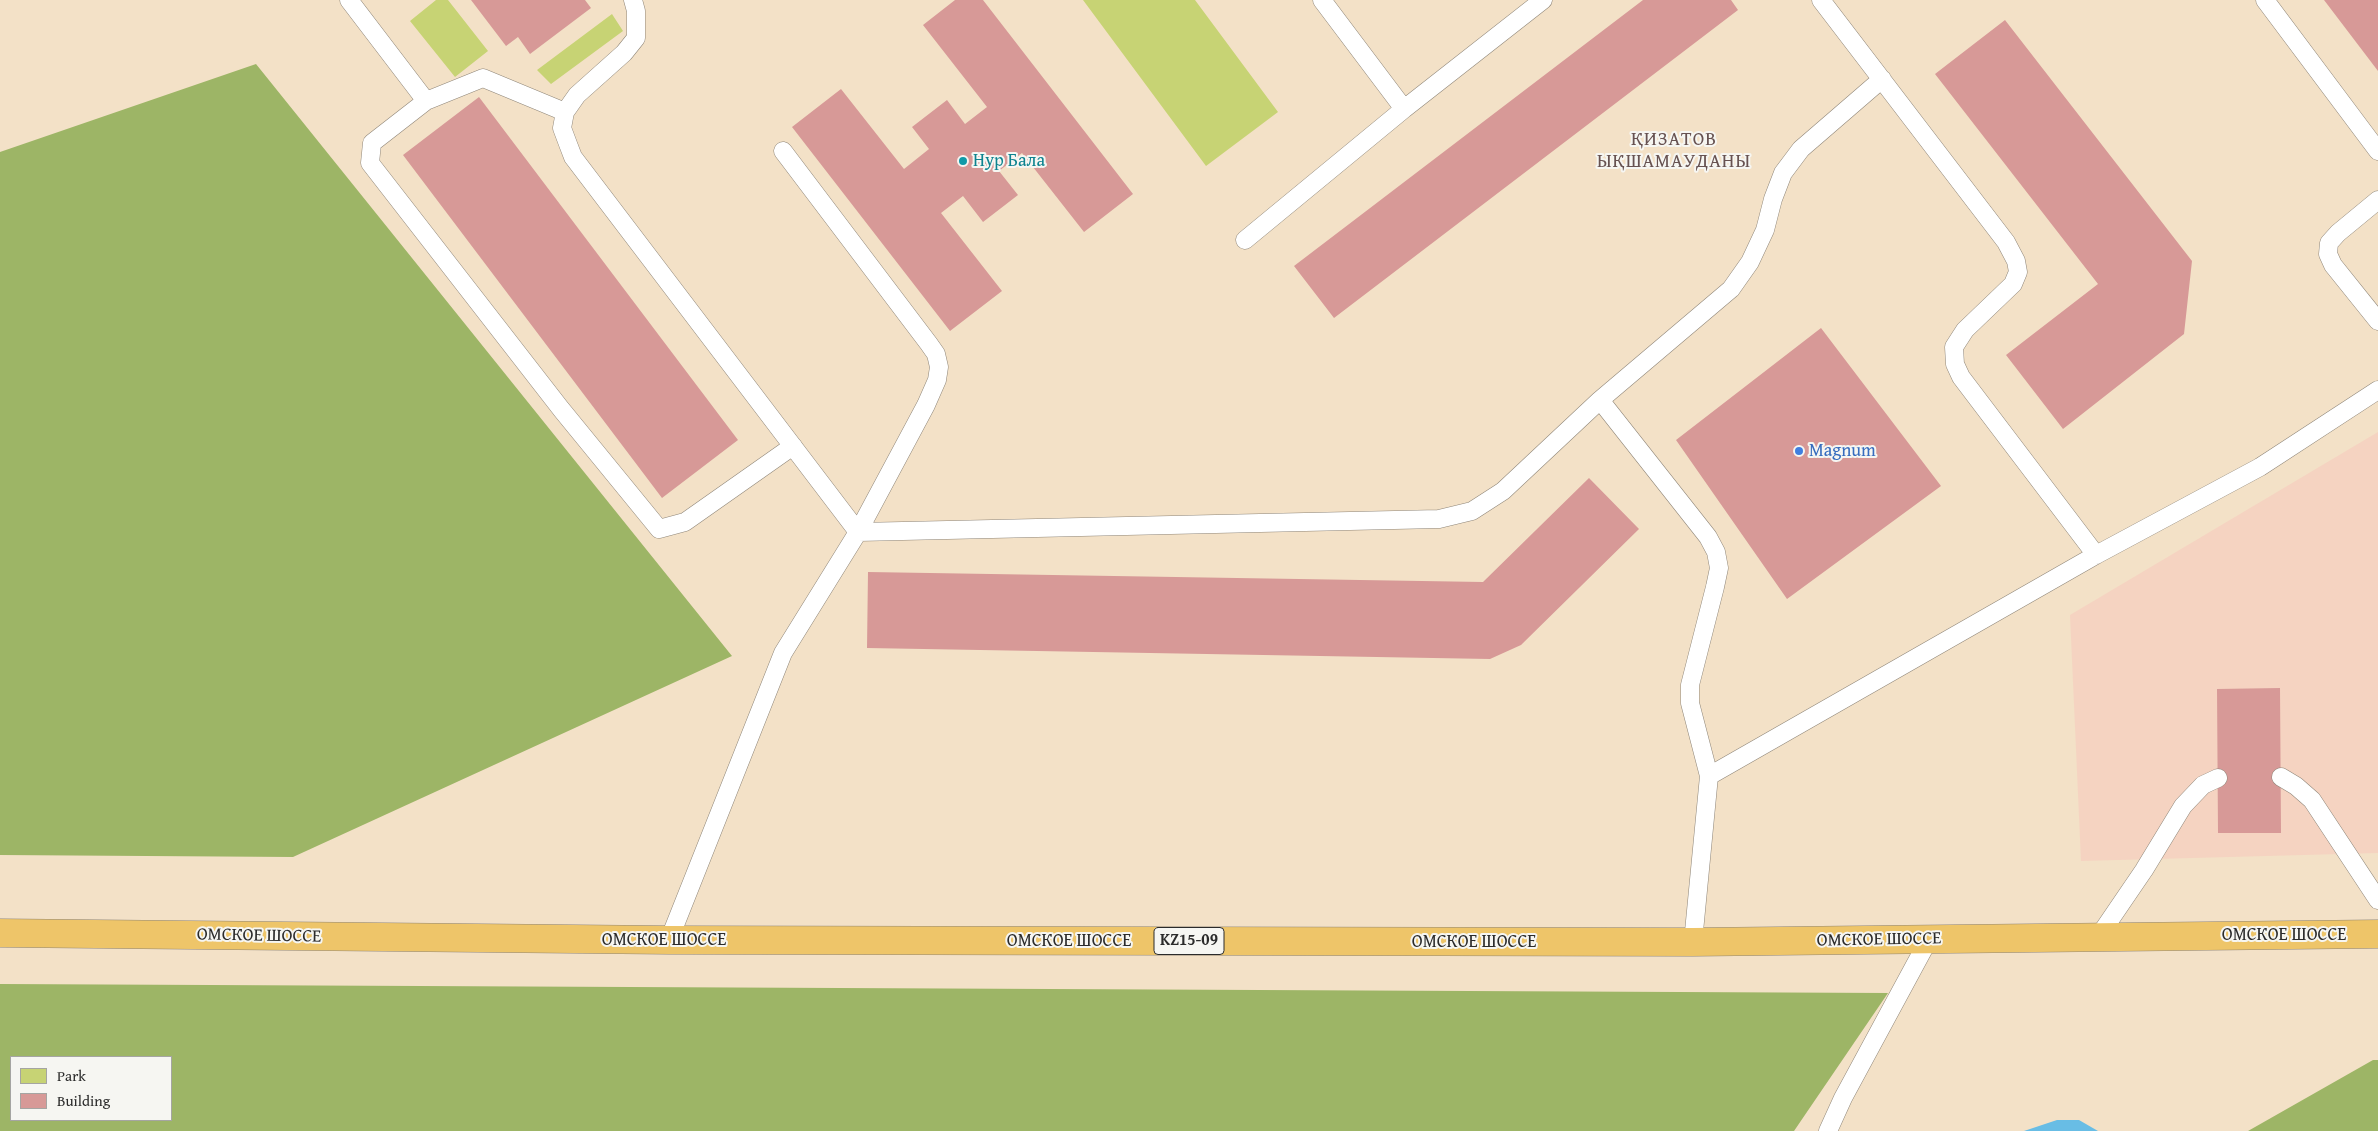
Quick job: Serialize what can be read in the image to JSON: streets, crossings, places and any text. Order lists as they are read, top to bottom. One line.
{"streets":{"highway":["ОМСКОЕ ШОССЕ","KZ15-09"]},"districts":["ҚИЗАТОВ ЫҚШАМАУДАНЫ"],"places":["Нур Бала","Magnum"],"legend":["Park","Building"]}
